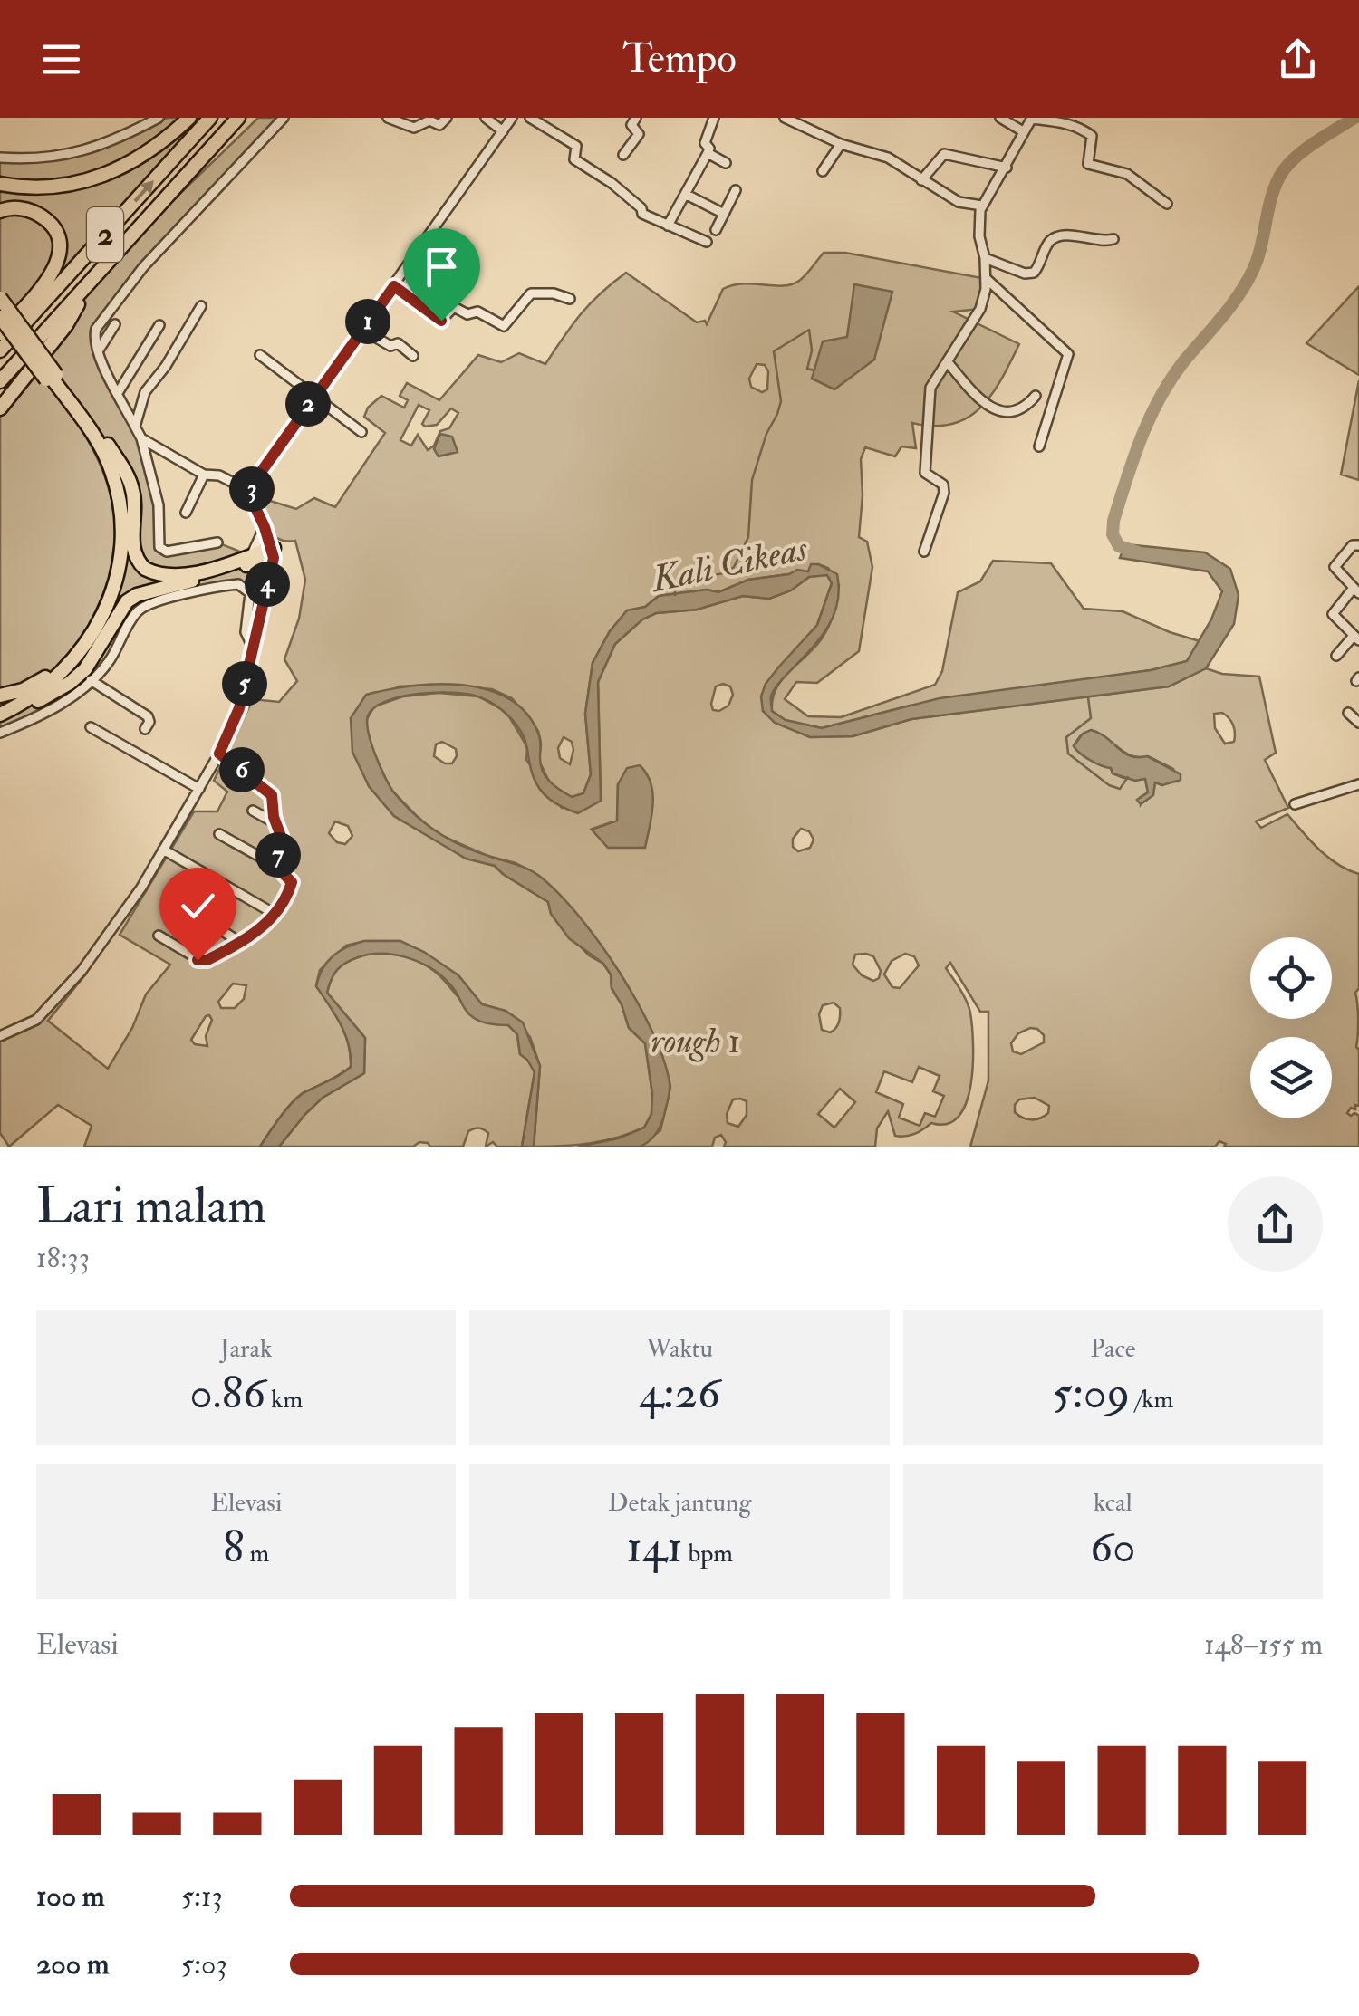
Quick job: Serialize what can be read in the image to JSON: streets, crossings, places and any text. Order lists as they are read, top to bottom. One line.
{"streets":{"highway":["2"]},"water":["Kali Cikeas"],"parks":["rough 1"],"page":{"header":"Tempo","pins":["1","2","3","4","5","6","7"],"heading":["Lari malam","18:33"],"stats":[["Jarak","0.86 km"],["Waktu","4:26"],["Pace","5:09 /km"],["Elevasi","8 m"],["Detak jantung","141 bpm"],["kcal","60"]],"chart":["Elevasi","148–155 m"],"list":[{"name":"100 m","note":"5:13"},{"name":"200 m","note":"5:03"}]}}
